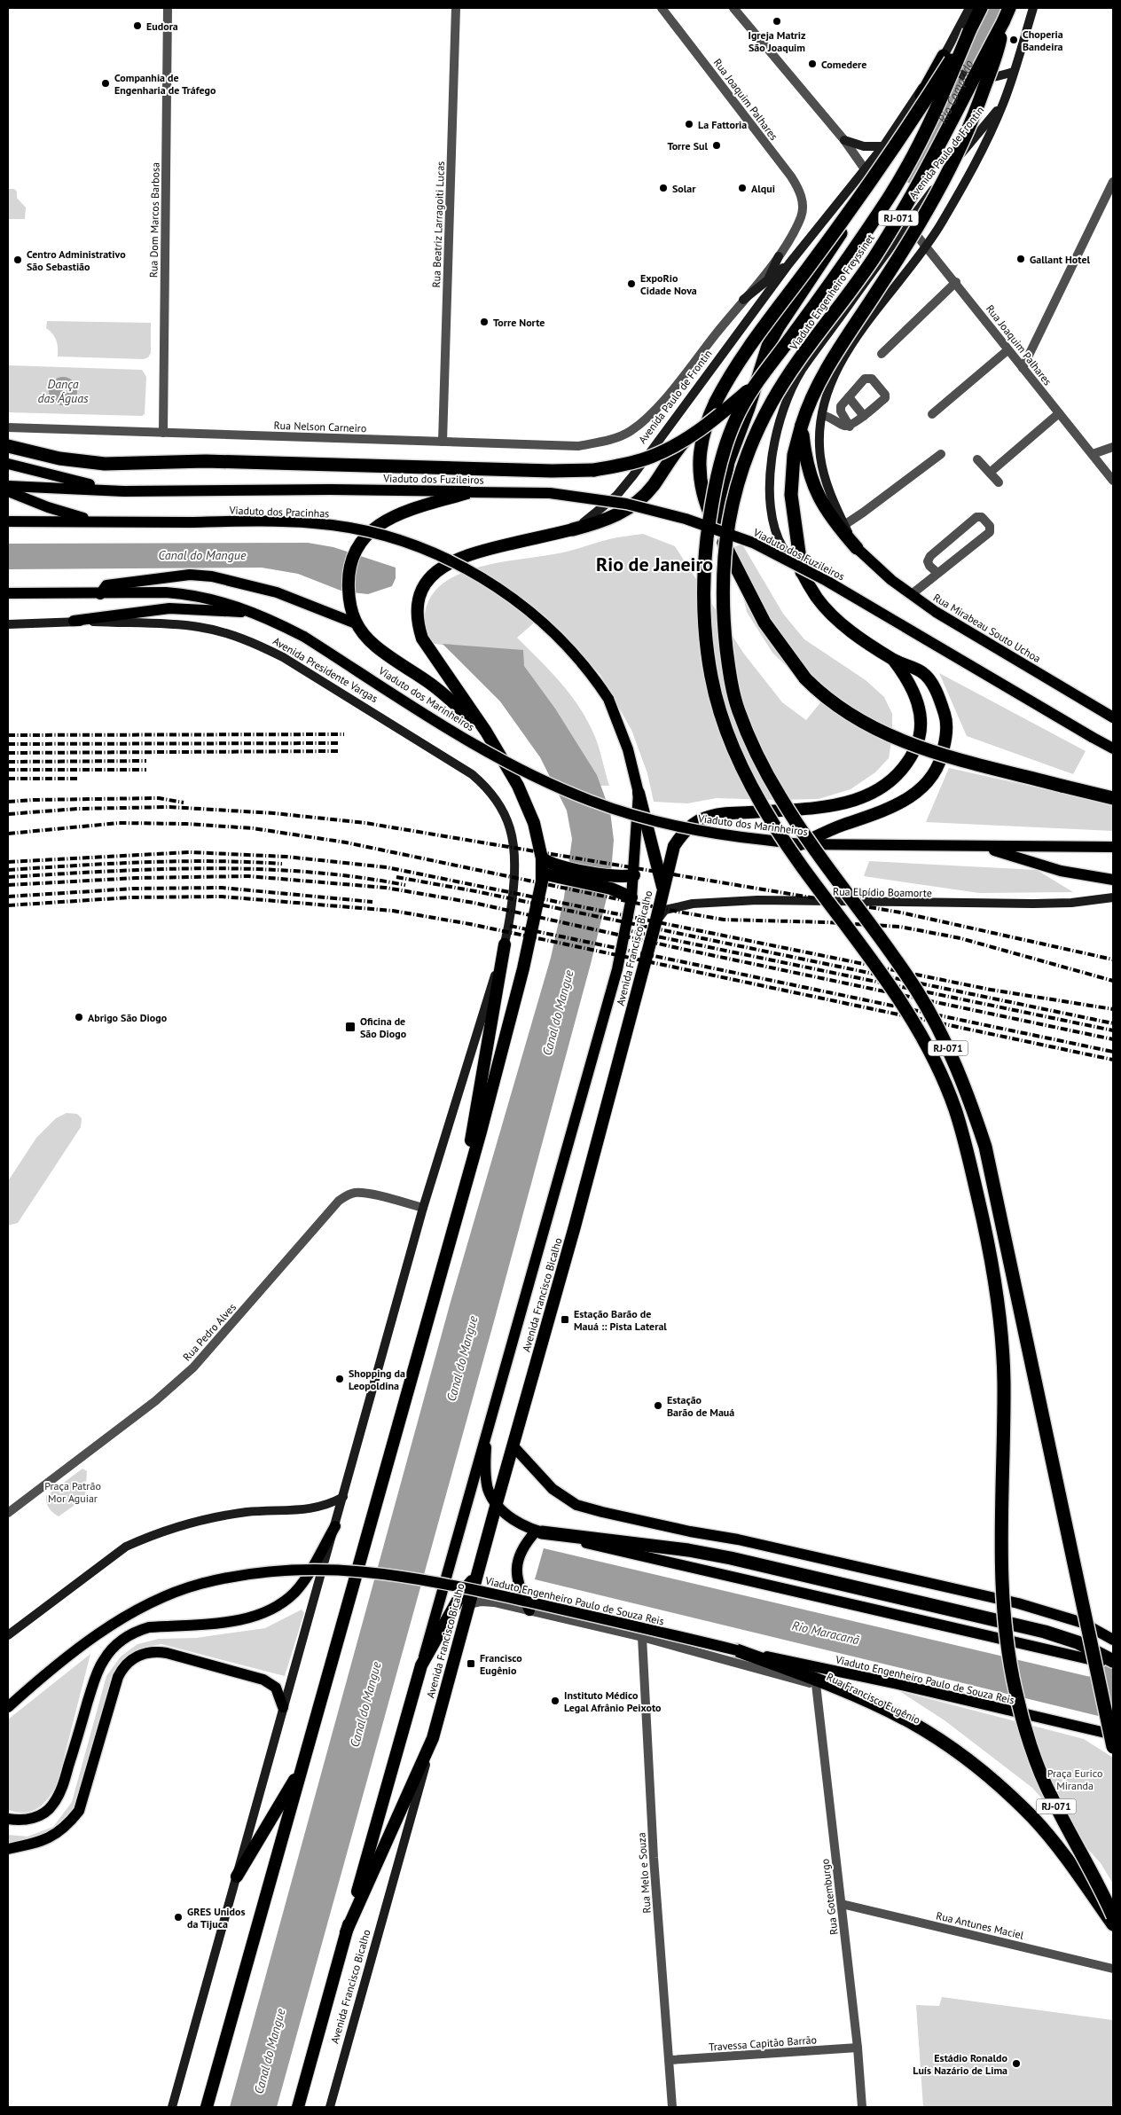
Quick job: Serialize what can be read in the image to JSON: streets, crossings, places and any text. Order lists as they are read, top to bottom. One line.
{"streets":{"highway":["Avenida Paulo de Frontin","RJ-071","Viaduto Engenheiro Freyssinet","Avenida Francisco Bicalho"],"main road":["Viaduto dos Fuzileiros","Viaduto dos Pracinhas","Rua Mirabeau Souto Uchoa","Avenida Presidente Vargas","Viaduto dos Marinheiros","Rua Elpídio Boamorte","Viaduto Engenheiro Paulo de Souza Reis"],"street":["Rua Joaquim Palhares","Rua Dom Marcos Barbosa","Rua Beatriz Larragoiti Lucas","Rua Nelson Carneiro","Rua Pedro Alves","Rua Francisco Eugênio","Rua Melo e Souza","Rua Gotemburgo","Rua Antunes Maciel","Travessa Capitão Barrão"]},"crossings":[["Rua Joaquim Palhares","Avenida Paulo de Frontin"],["Avenida Paulo de Frontin","Rua Nelson Carneiro"],["Avenida Paulo de Frontin","Rua Mirabeau Souto Uchoa"],["Avenida Paulo de Frontin","Avenida Francisco Bicalho"],["RJ-071","Viaduto Engenheiro Freyssinet"],["Rua Dom Marcos Barbosa","Rua Nelson Carneiro"],["Rua Beatriz Larragoiti Lucas","Rua Nelson Carneiro"],["Viaduto dos Pracinhas","Avenida Francisco Bicalho"],["Avenida Presidente Vargas","Viaduto dos Marinheiros"],["Rua Elpídio Boamorte","Avenida Francisco Bicalho"],["Avenida Francisco Bicalho","Rua Francisco Eugênio"],["Rua Francisco Eugênio","Rua Melo e Souza"],["Rua Francisco Eugênio","Rua Gotemburgo"],["Rua Melo e Souza","Travessa Capitão Barrão"],["Rua Gotemburgo","Rua Antunes Maciel"],["Rua Gotemburgo","Travessa Capitão Barrão"]],"districts":["Rio de Janeiro"],"water":["Rio Comprido","Dança das Águas","Canal do Mangue","Rio Maracanã"],"parks":["Praça Patrão Mor Aguiar","Praça Eurico Miranda"],"places":{"other":["Igreja Matriz São Joaquim","Eudora","Choperia Bandeira","Comedere","Companhia de Engenharia de Tráfego","La Fattoria","Torre Sul","Solar","Alqui","Gallant Hotel","Centro Administrativo São Sebastião","ExpoRio Cidade Nova","Torre Norte","Abrigo São Diogo","Shopping da Leopoldina","Estação Barão de Mauá","Instituto Médico Legal Afrânio Peixoto","GRES Unidos da Tijuca","Estádio Ronaldo Luís Nazário de Lima"],"transit":["Oficina de São Diogo","Estação Barão de Mauá :: Pista Lateral","Francisco Eugênio"]}}
